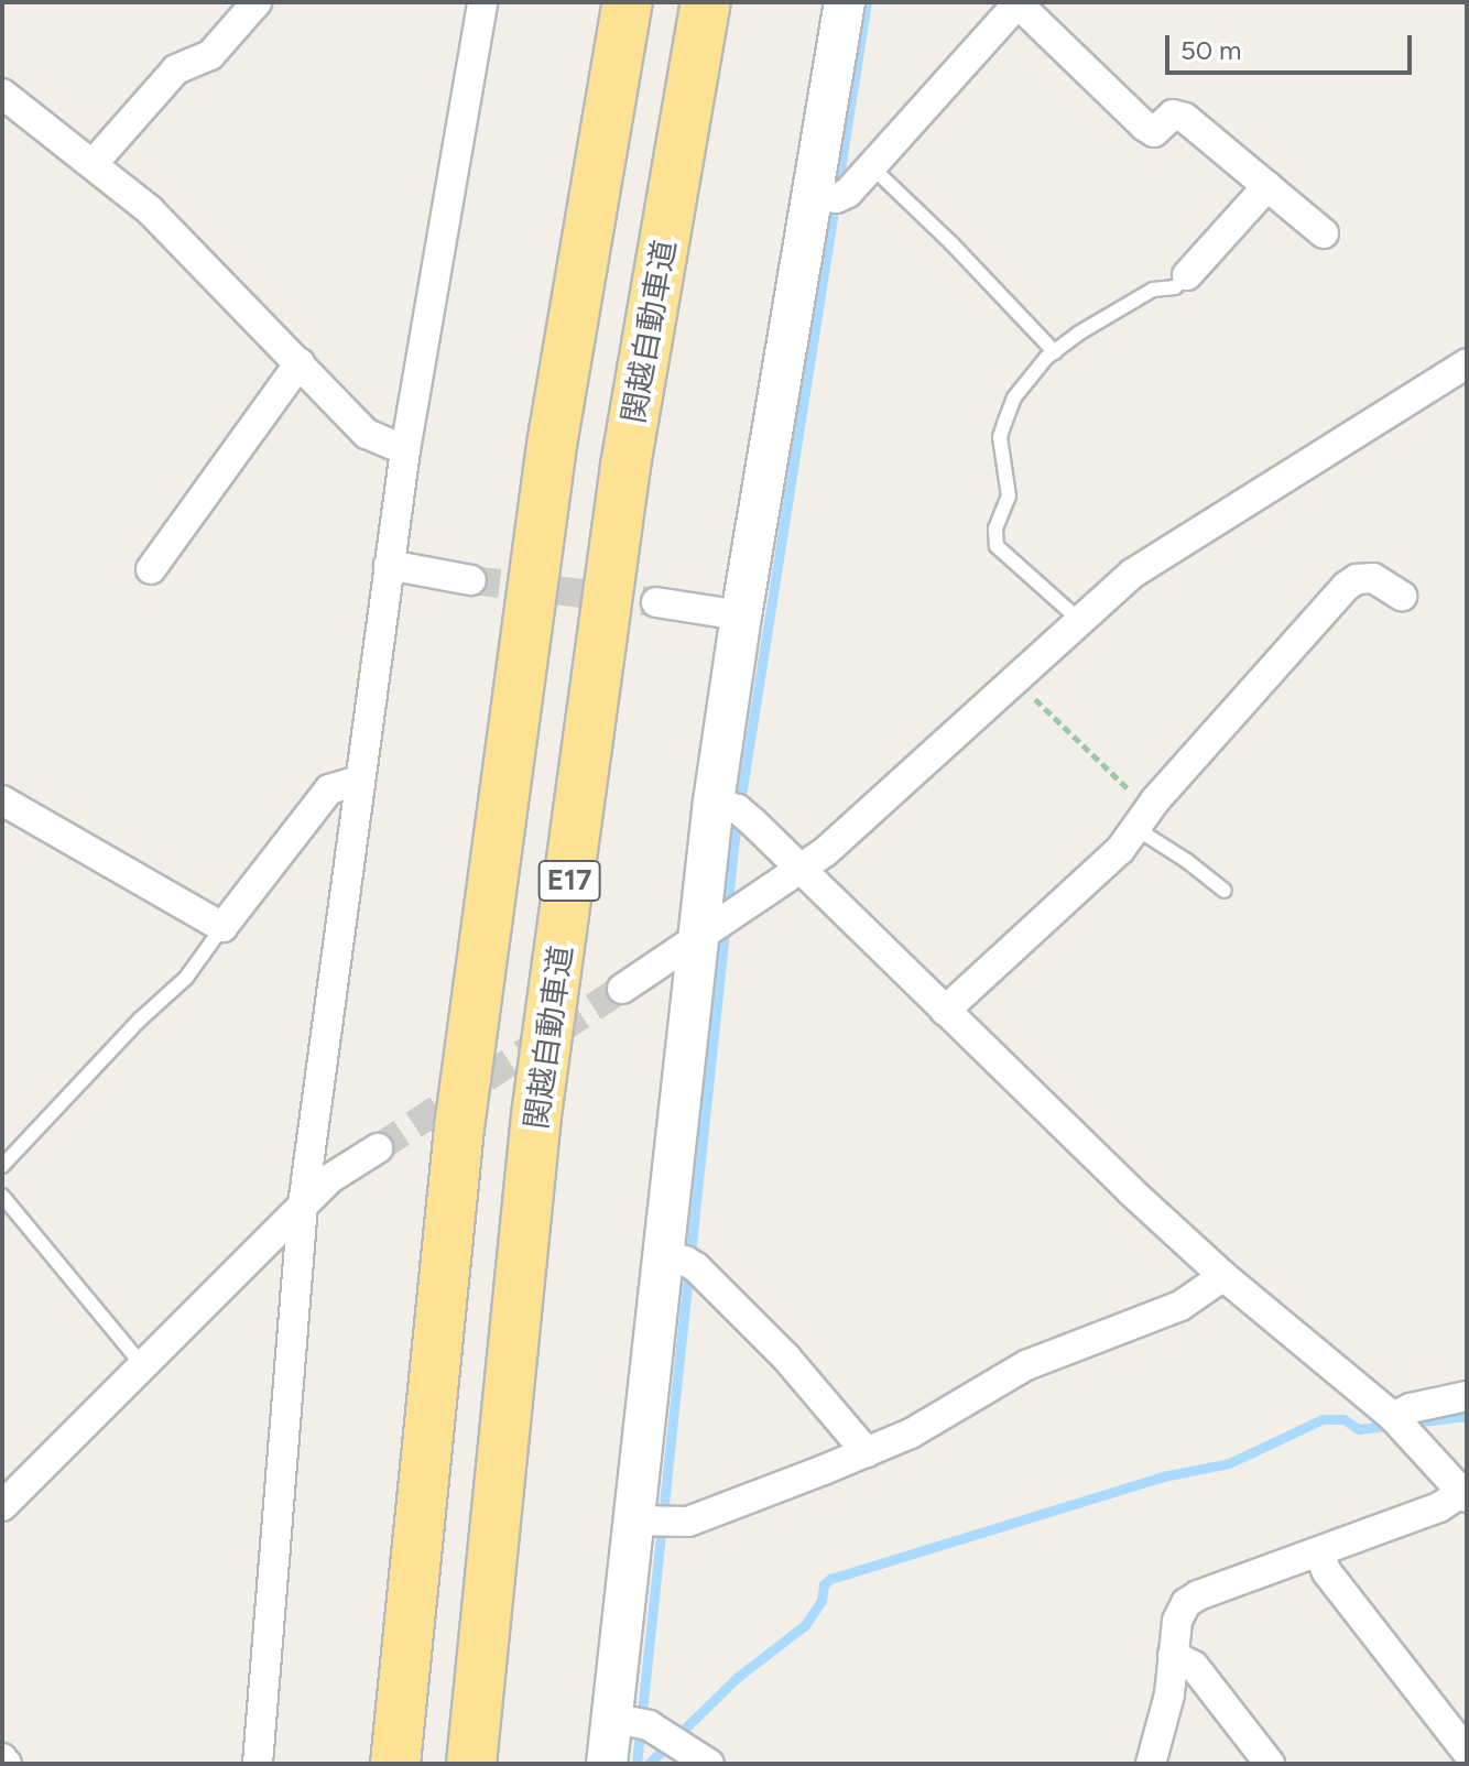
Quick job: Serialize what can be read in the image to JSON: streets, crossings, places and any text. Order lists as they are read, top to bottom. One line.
{"streets":{"highway":["関越自動車道","E17"]},"scale_bar":"50 m"}
